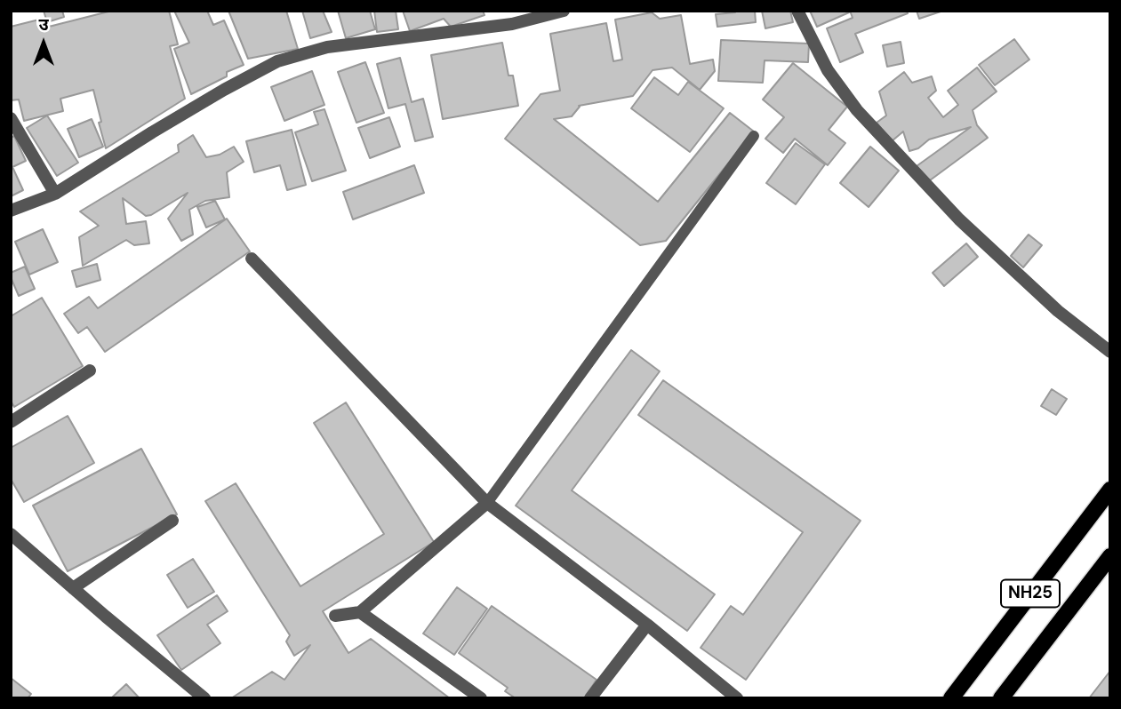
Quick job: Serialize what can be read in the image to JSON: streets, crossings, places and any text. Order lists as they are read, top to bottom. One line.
{"streets":{"main road":["NH25"]},"north":"top"}
